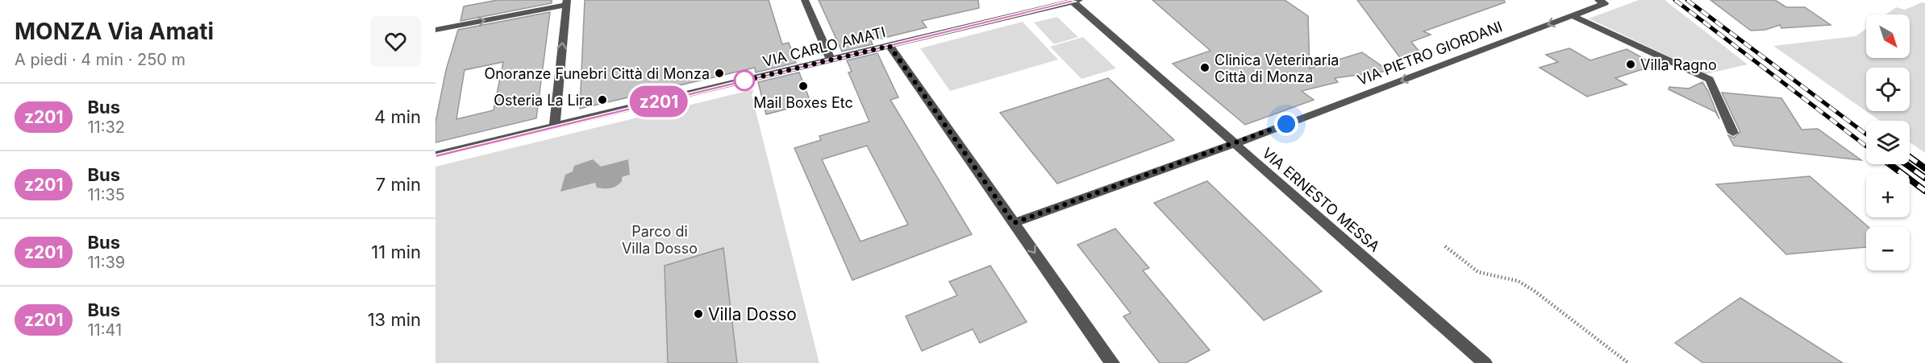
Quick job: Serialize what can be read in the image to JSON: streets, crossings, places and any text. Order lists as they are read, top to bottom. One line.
{"streets":{"street":["VIA CARLO AMATI","VIA PIETRO GIORDANI","VIA ERNESTO MESSA"]},"crossings":[["VIA CARLO AMATI","VIA ERNESTO MESSA"],["VIA PIETRO GIORDANI","VIA ERNESTO MESSA"]],"one_way":["VIA PIETRO GIORDANI"],"parks":["Parco di Villa Dosso"],"places":["Villa Ragno","Clinica Veterinaria Città di Monza","Onoranze Funebri Città di Monza","Mail Boxes Etc","Osteria La Lira","Villa Dosso"],"lines":["bus line z201"],"north":"bottom right","page":{"heading":["MONZA Via Amati","A piedi · 4 min · 250 m"],"on_map":"z201","map_buttons":["+","−"],"list":[{"mark":"z201","name":"Bus","note":"11:32","value":"4 min"},{"mark":"z201","name":"Bus","note":"11:35","value":"7 min"},{"mark":"z201","name":"Bus","note":"11:39","value":"11 min"},{"mark":"z201","name":"Bus","note":"11:41","value":"13 min"}]}}
